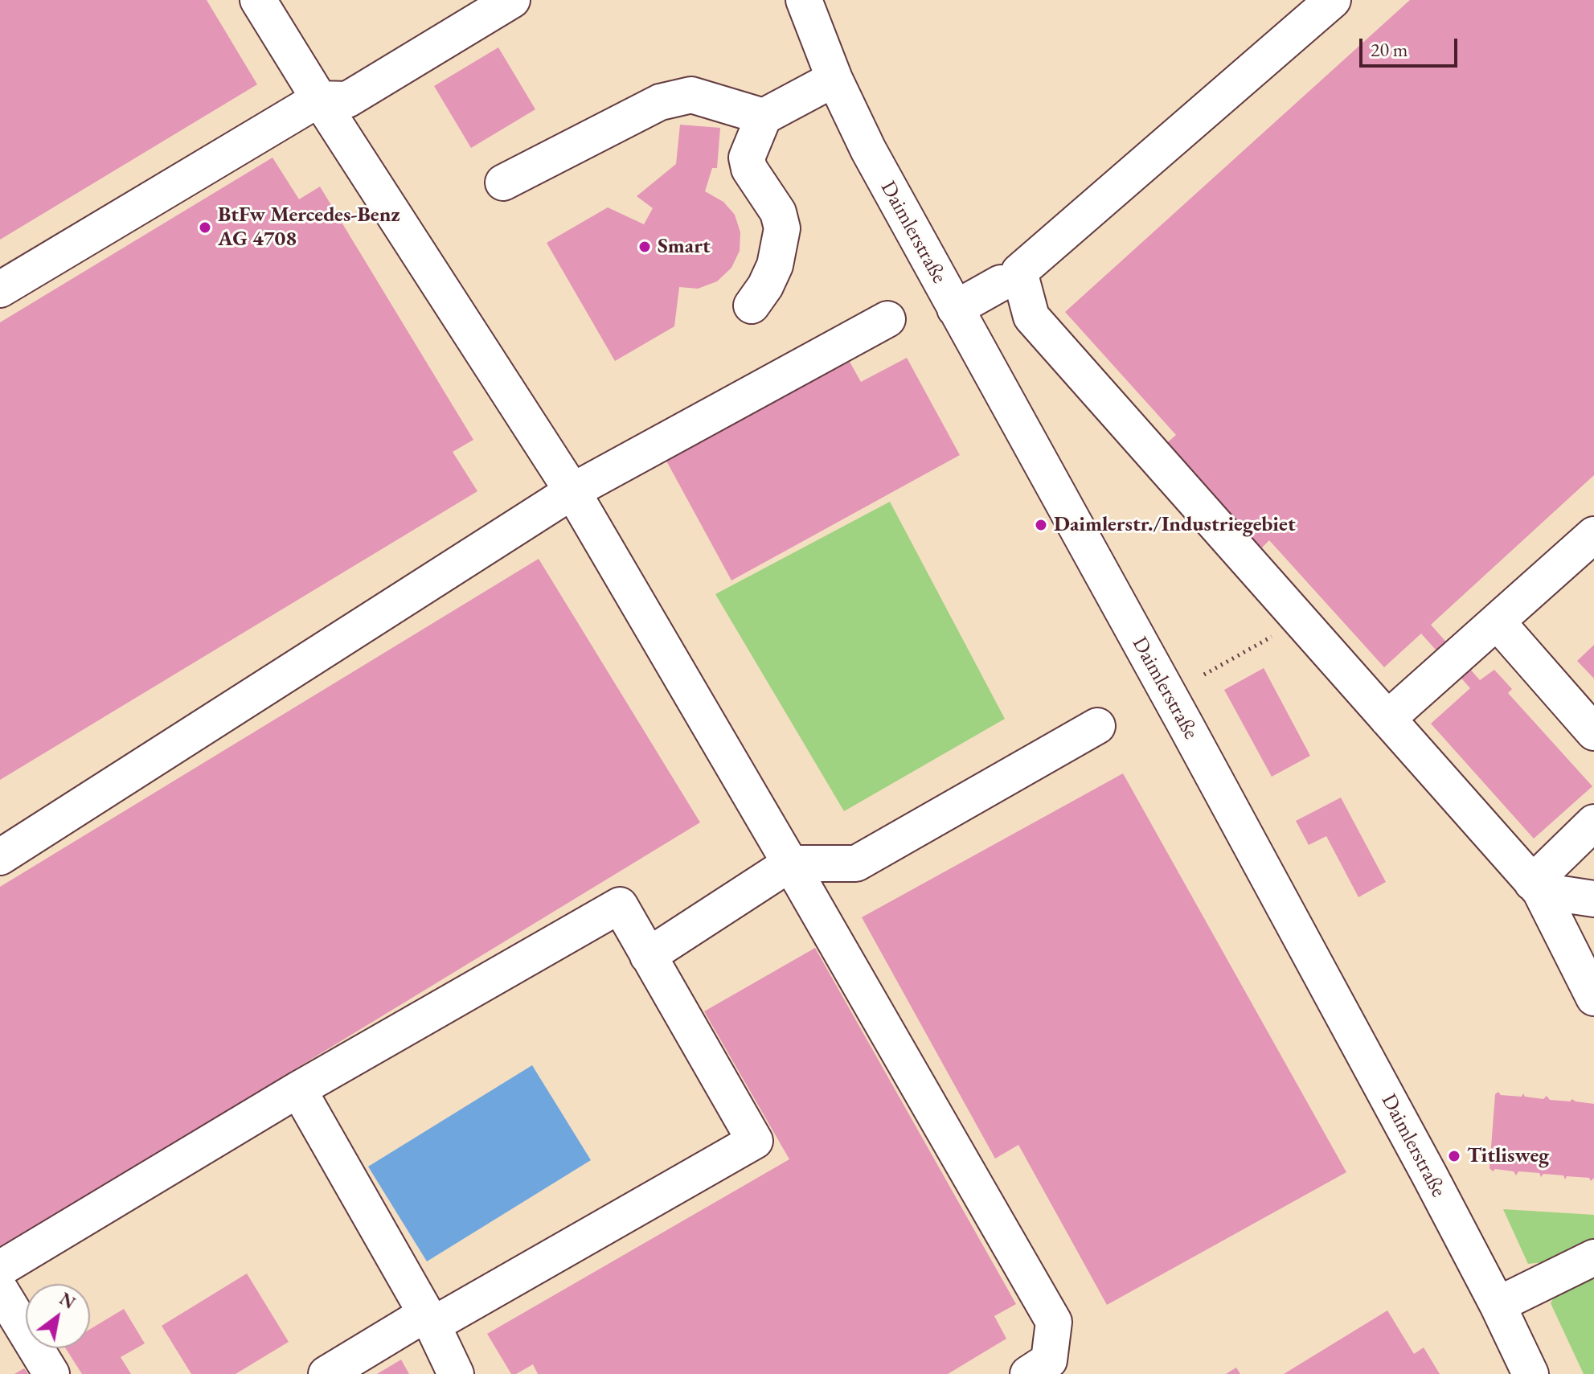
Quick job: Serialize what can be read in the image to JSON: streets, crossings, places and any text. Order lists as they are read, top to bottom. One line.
{"streets":{"street":["Daimlerstraße"]},"places":["BtFw Mercedes-Benz AG 4708","Smart","Daimlerstr./Industriegebiet","Titlisweg"],"scale_bar":"20 m","north":"top right"}
